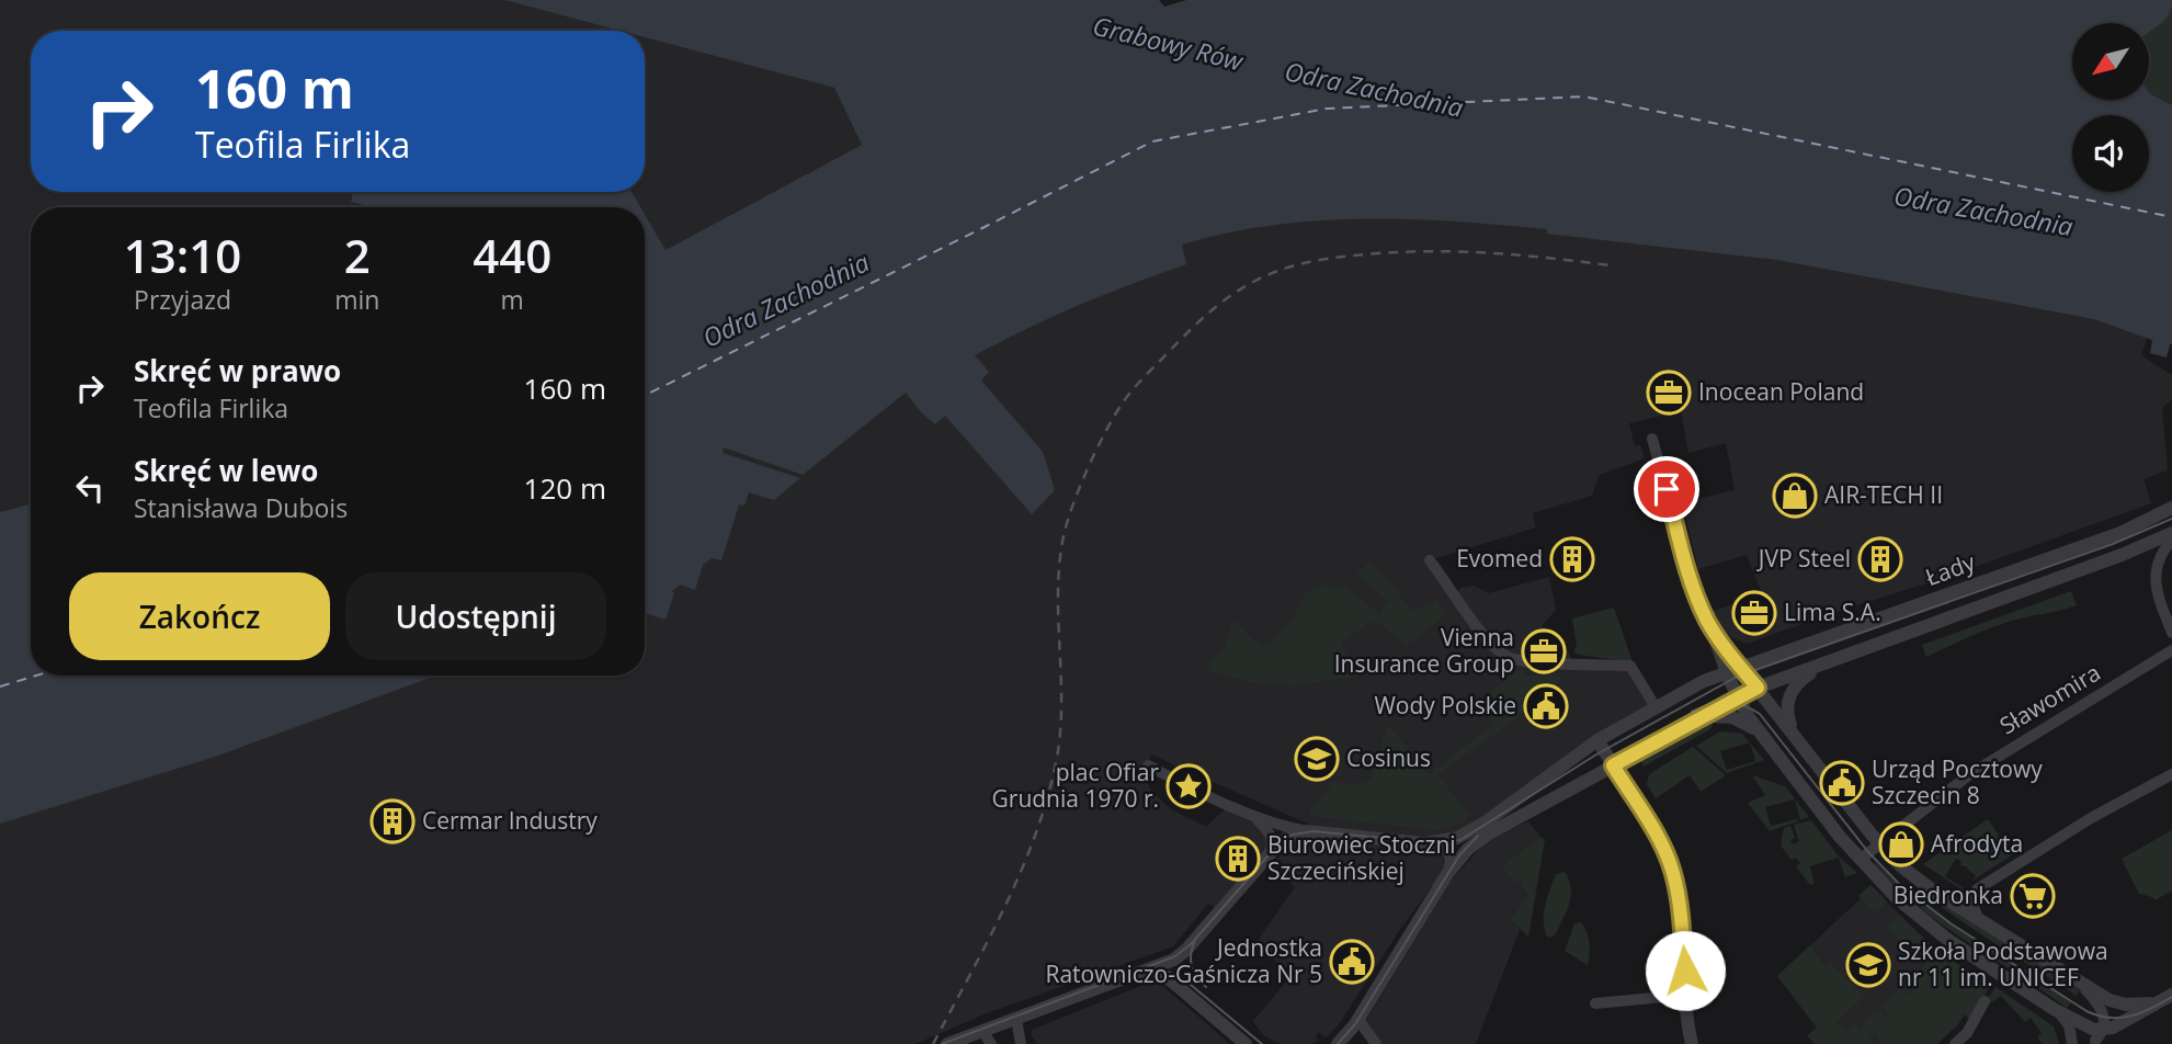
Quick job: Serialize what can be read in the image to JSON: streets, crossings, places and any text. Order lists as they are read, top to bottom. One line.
{"streets":{"street":["Łady","Sławomira"]},"water":["Grabowy Rów","Odra Zachodnia"],"places":{"office":["Inocean Poland","Lima S.A.","Vienna Insurance Group"],"shop":["AIR-TECH II","Afrodyta"],"building":["Evomed","JVP Steel","Cermar Industry","Biurowiec Stoczni Szczecińskiej"],"public building":["Wody Polskie","Urząd Pocztowy Szczecin 8","Jednostka Ratowniczo-Gaśnicza Nr 5"],"school or university":["Cosinus","Szkoła Podstawowa nr 11 im. UNICEF"],"place":["plac Ofiar Grudnia 1970 r."],"supermarket":["Biedronka"]},"north":"bottom left","page":{"turn":["160 m","Teofila Firlika"],"eta":["13:10","Przyjazd","2","min","440","m"],"list":[{"name":"Skręć w prawo","note":"Teofila Firlika","value":"160 m"},{"name":"Skręć w lewo","note":"Stanisława Dubois","value":"120 m"}],"buttons":["Zakończ","Udostępnij"]}}
